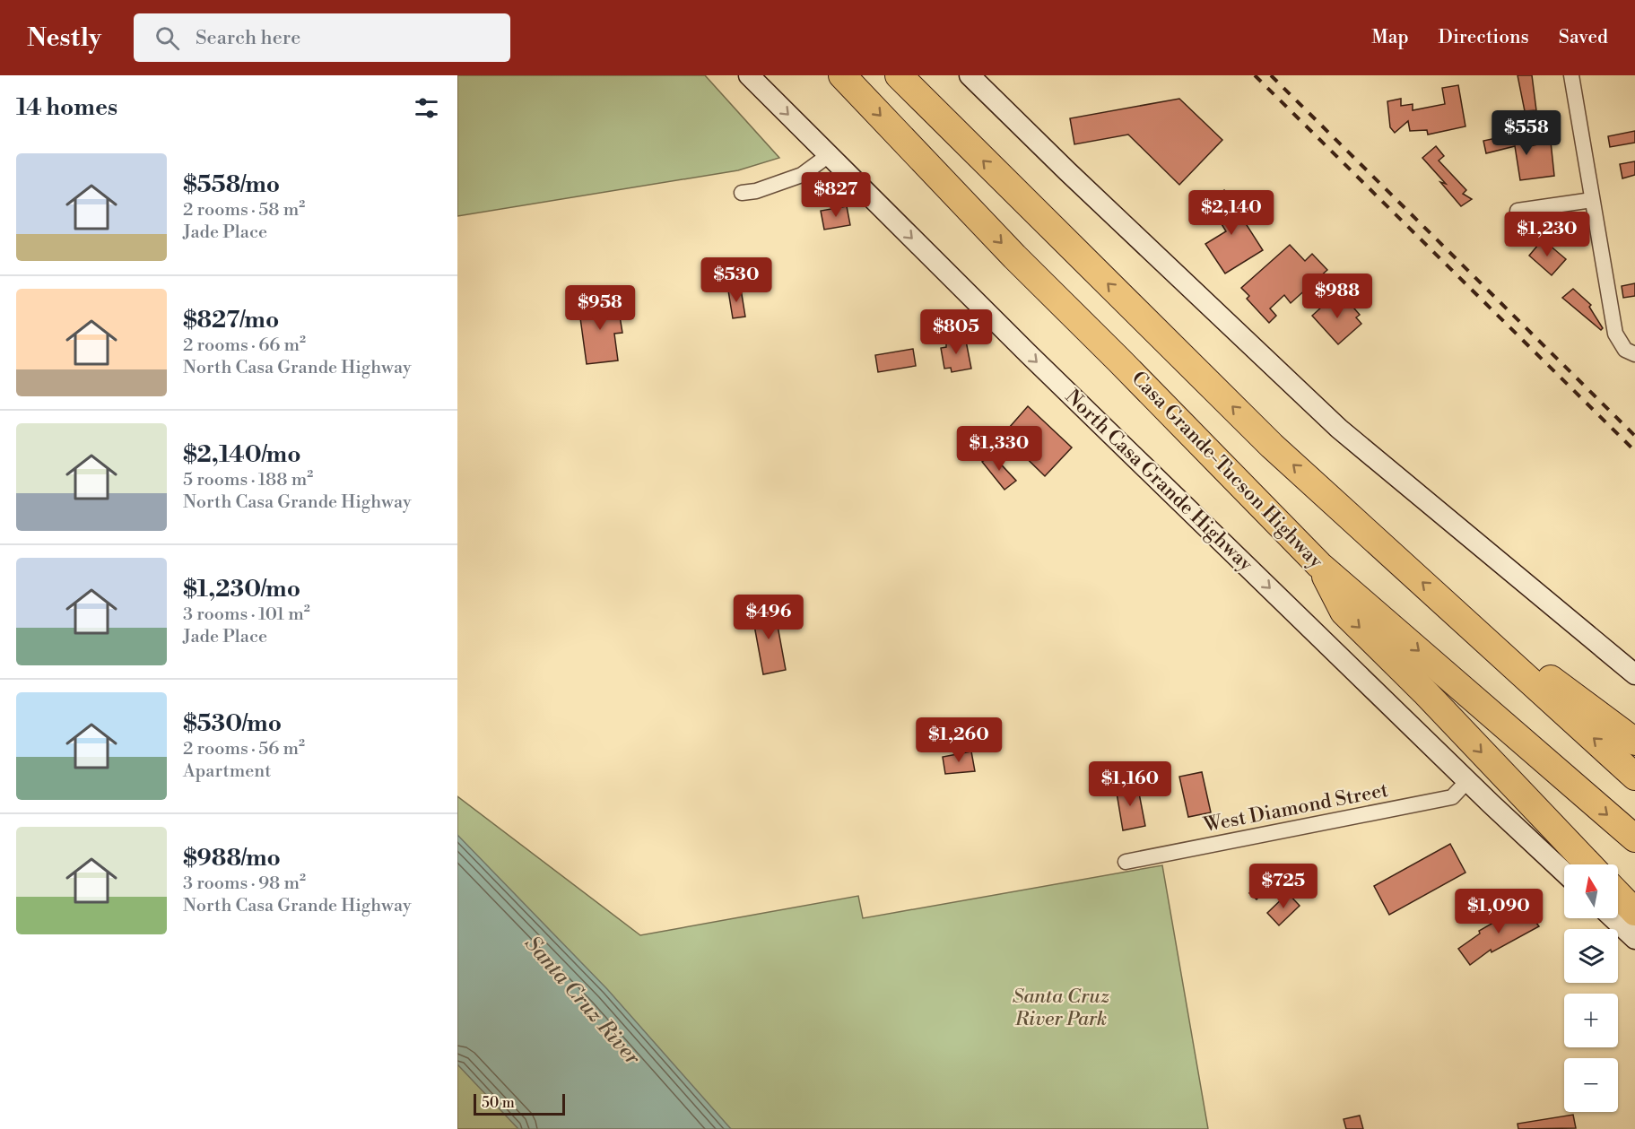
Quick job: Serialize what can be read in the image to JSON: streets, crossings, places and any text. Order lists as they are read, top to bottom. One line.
{"streets":{"highway":["Casa Grande-Tucson Highway"],"main road":["North Casa Grande Highway"],"street":["West Diamond Street"]},"crossings":[["North Casa Grande Highway","West Diamond Street"]],"water":["Santa Cruz River"],"parks":["Santa Cruz River Park"],"scale_bar":"50 m","north":"top","page":{"header":"Nestly","search":"Search here","nav":["Map","Directions","Saved"],"heading":"14 homes","price":["$558","$827","$2,140","$1,230","$530","$988","$958","$805","$1,330","$496","$1,260","$1,160","$725","$1,090"],"list":[{"name":"$558/mo","note":"2 rooms · 58 m² · Jade Place"},{"name":"$827/mo","note":"2 rooms · 66 m² · North Casa Grande Highway"},{"name":"$2,140/mo","note":"5 rooms · 188 m² · North Casa Grande Highway"},{"name":"$1,230/mo","note":"3 rooms · 101 m² · Jade Place"},{"name":"$530/mo","note":"2 rooms · 56 m² · Apartment"},{"name":"$988/mo","note":"3 rooms · 98 m² · North Casa Grande Highway"}],"map_buttons":["+","−"],"scale":"50 m"}}
